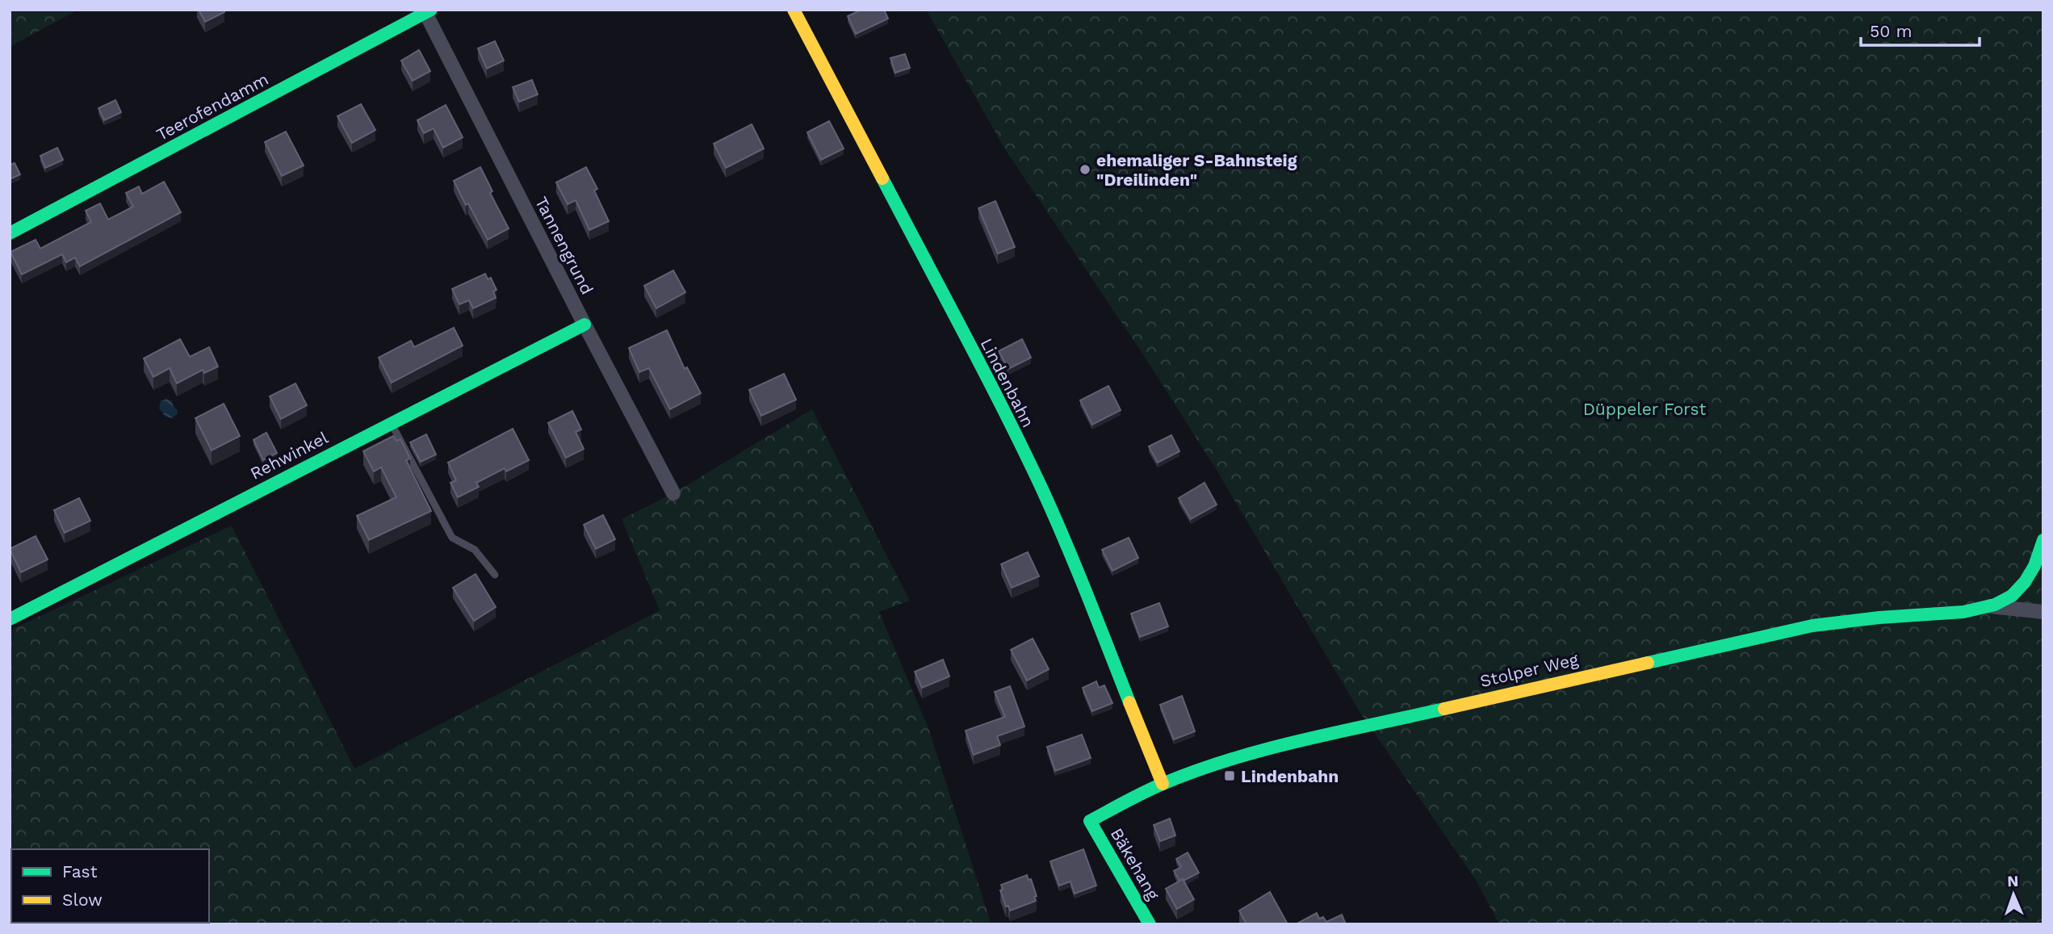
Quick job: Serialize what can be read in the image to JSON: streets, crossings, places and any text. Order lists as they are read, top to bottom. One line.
{"streets":{"street":["Teerofendamm","Tannengrund","Lindenbahn","Rehwinkel","Stolper Weg","Bäkehang"]},"crossings":[["Teerofendamm","Tannengrund"],["Tannengrund","Rehwinkel"],["Lindenbahn","Stolper Weg"],["Stolper Weg","Bäkehang"]],"parks":["Düppeler Forst"],"places":{"other":["ehemaliger S-Bahnsteig \"Dreilinden\""],"transit":["Lindenbahn"]},"legend":["Fast","Slow"],"scale_bar":"50 m","north":"top"}
